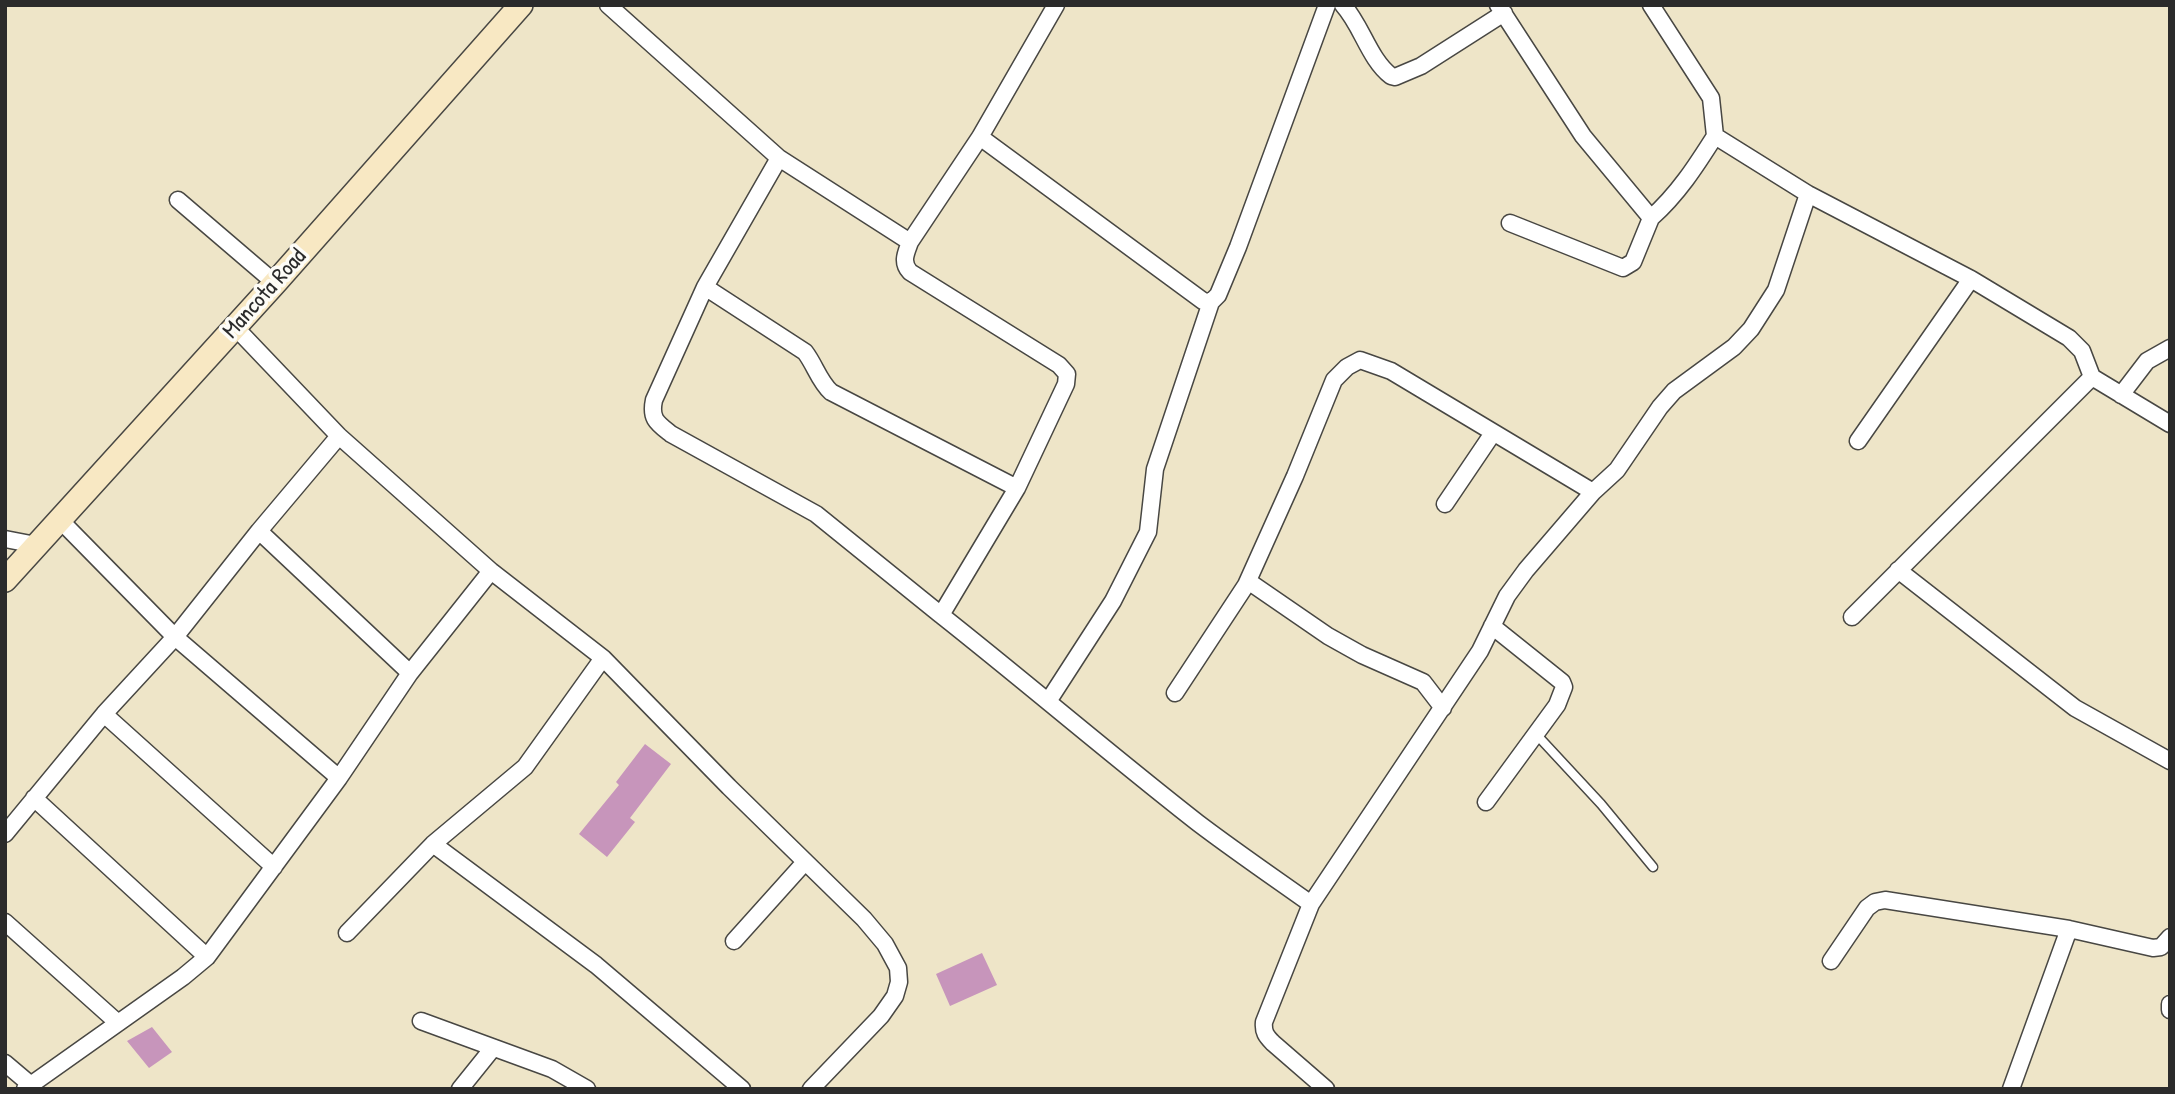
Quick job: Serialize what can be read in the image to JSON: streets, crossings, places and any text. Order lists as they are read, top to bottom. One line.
{"streets":{"main road":["Mancota Road"]}}
